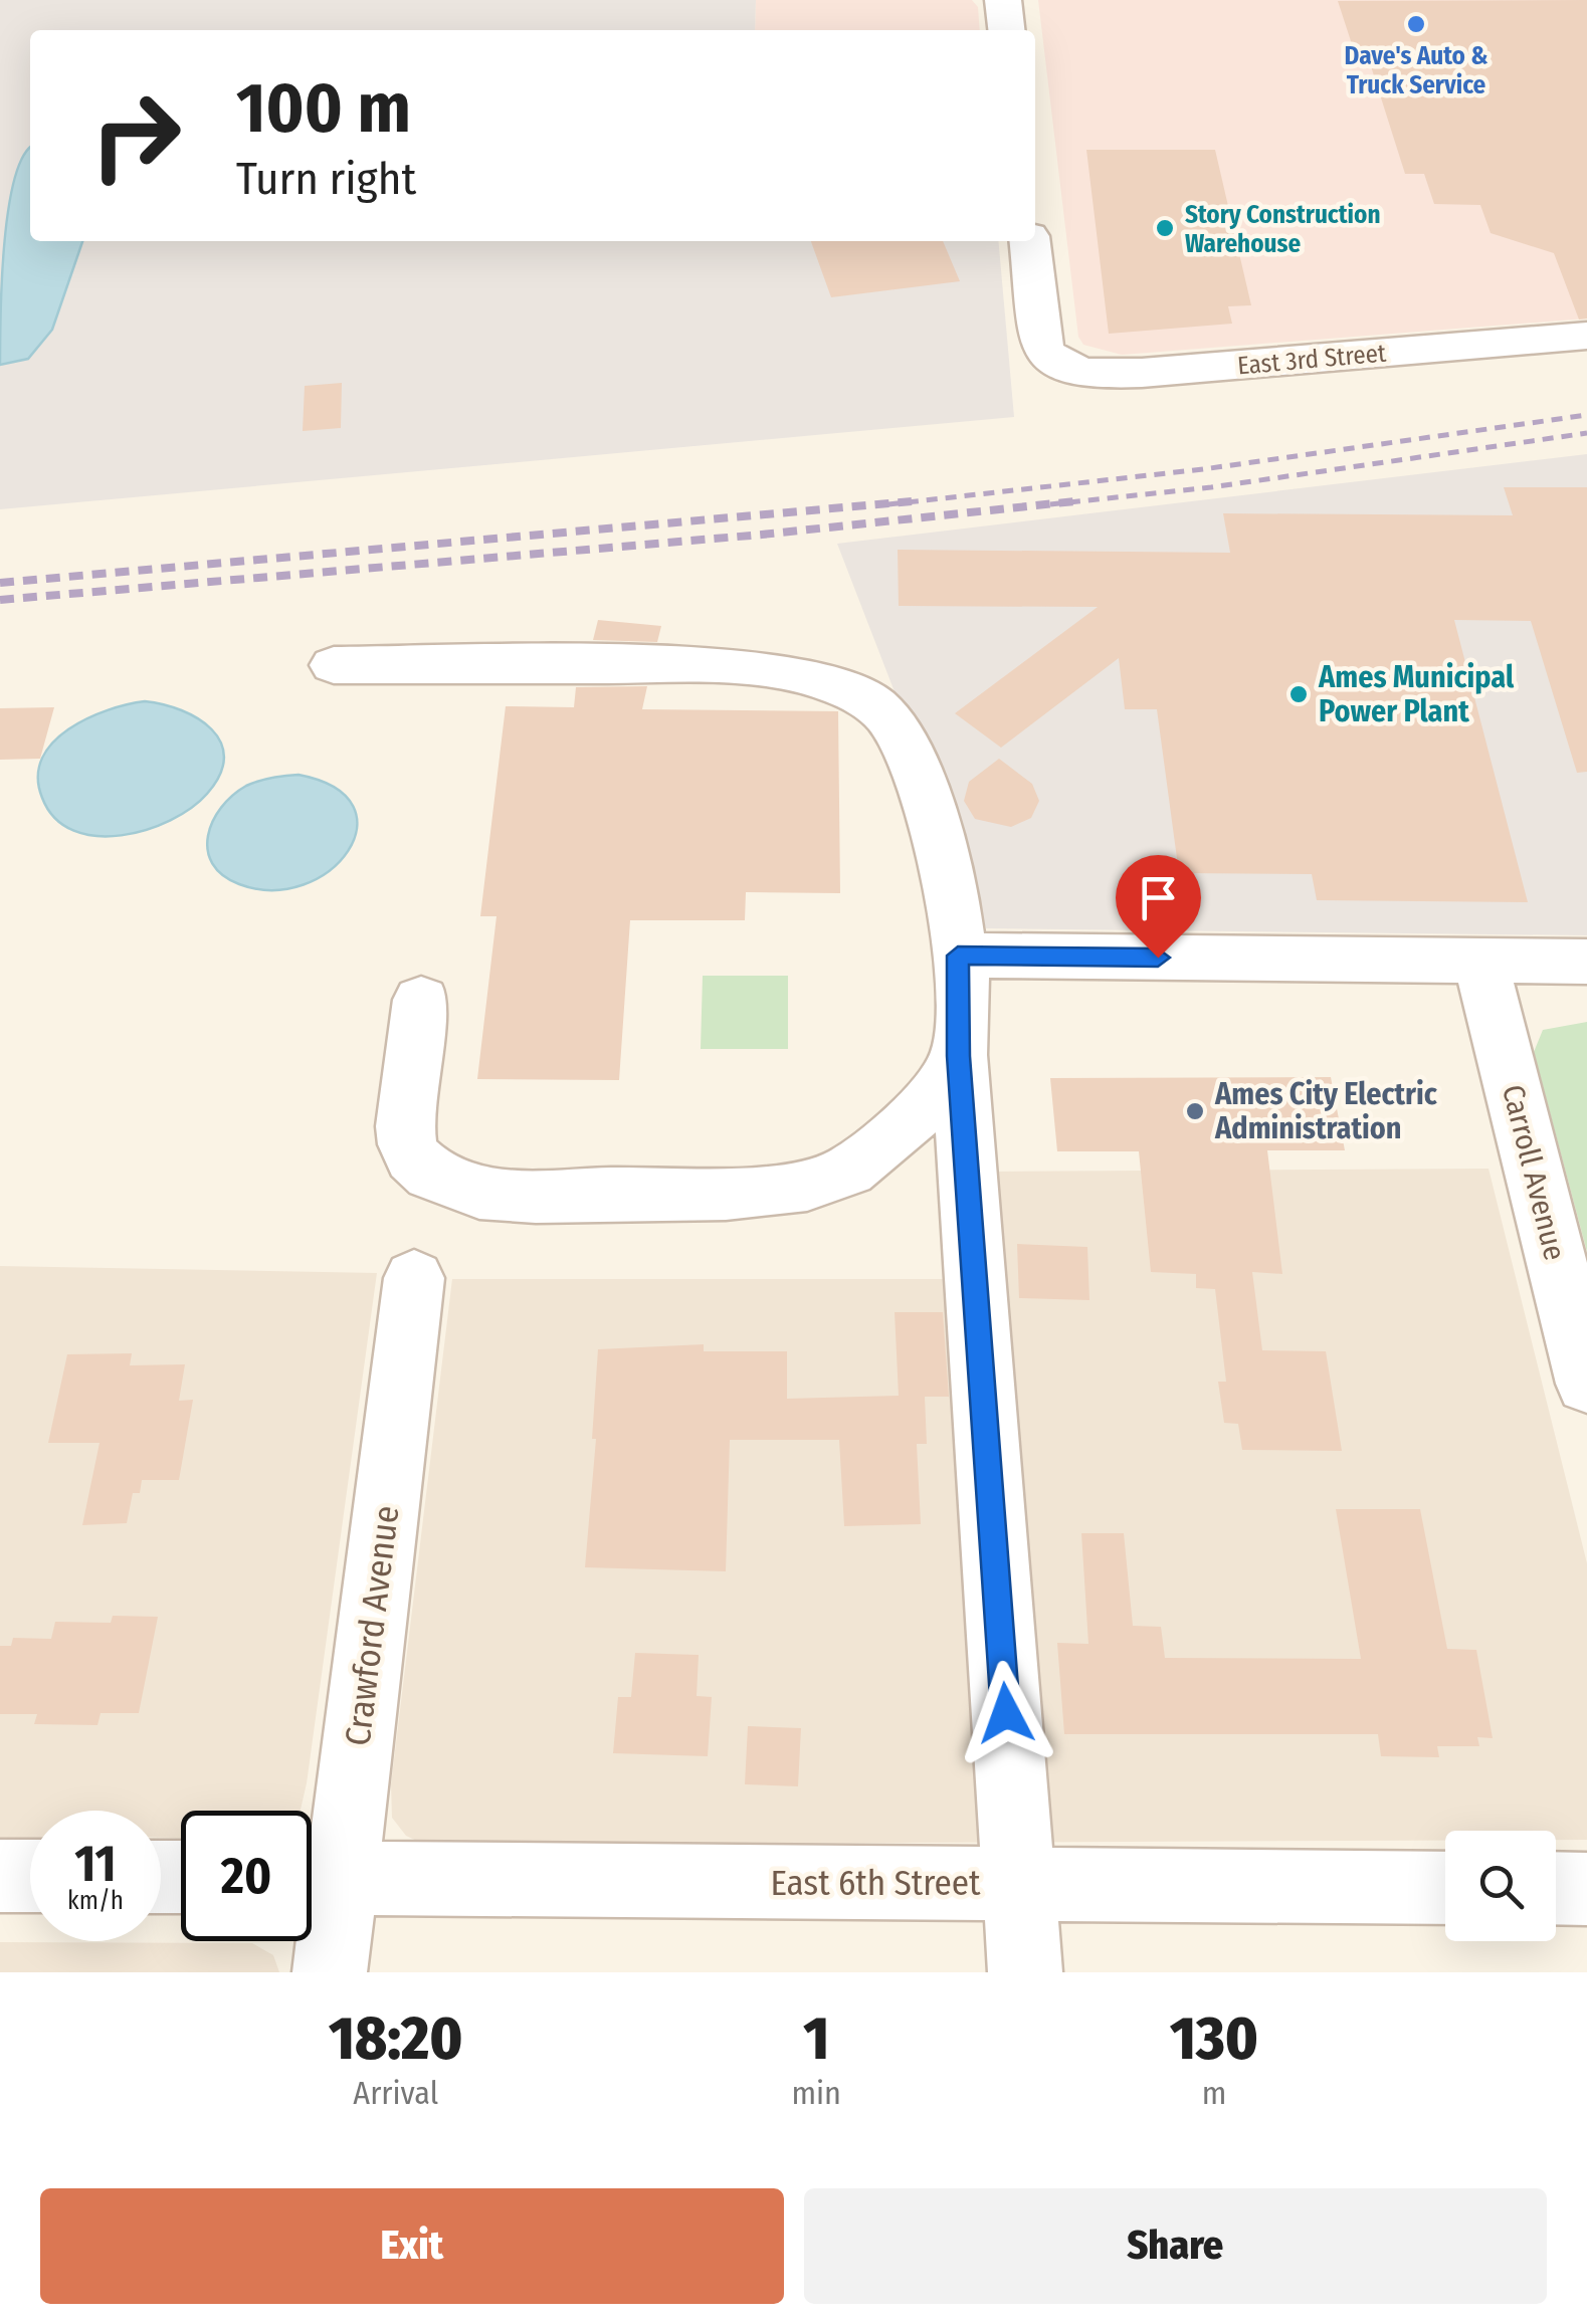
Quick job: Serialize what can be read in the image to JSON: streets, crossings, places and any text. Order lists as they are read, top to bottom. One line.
{"streets":{"street":["East 3rd Street","Carroll Avenue","Crawford Avenue","East 6th Street"]},"crossings":[["Crawford Avenue","East 6th Street"]],"places":["Dave's Auto & Truck Service","Story Construction Warehouse","Ames Municipal Power Plant","Ames City Electric Administration"],"page":{"turn":["100 m","Turn right"],"speed":"11 km/h","limit":"20","eta":["18:20","Arrival","1","min","130","m"],"buttons":["Exit","Share"]}}
